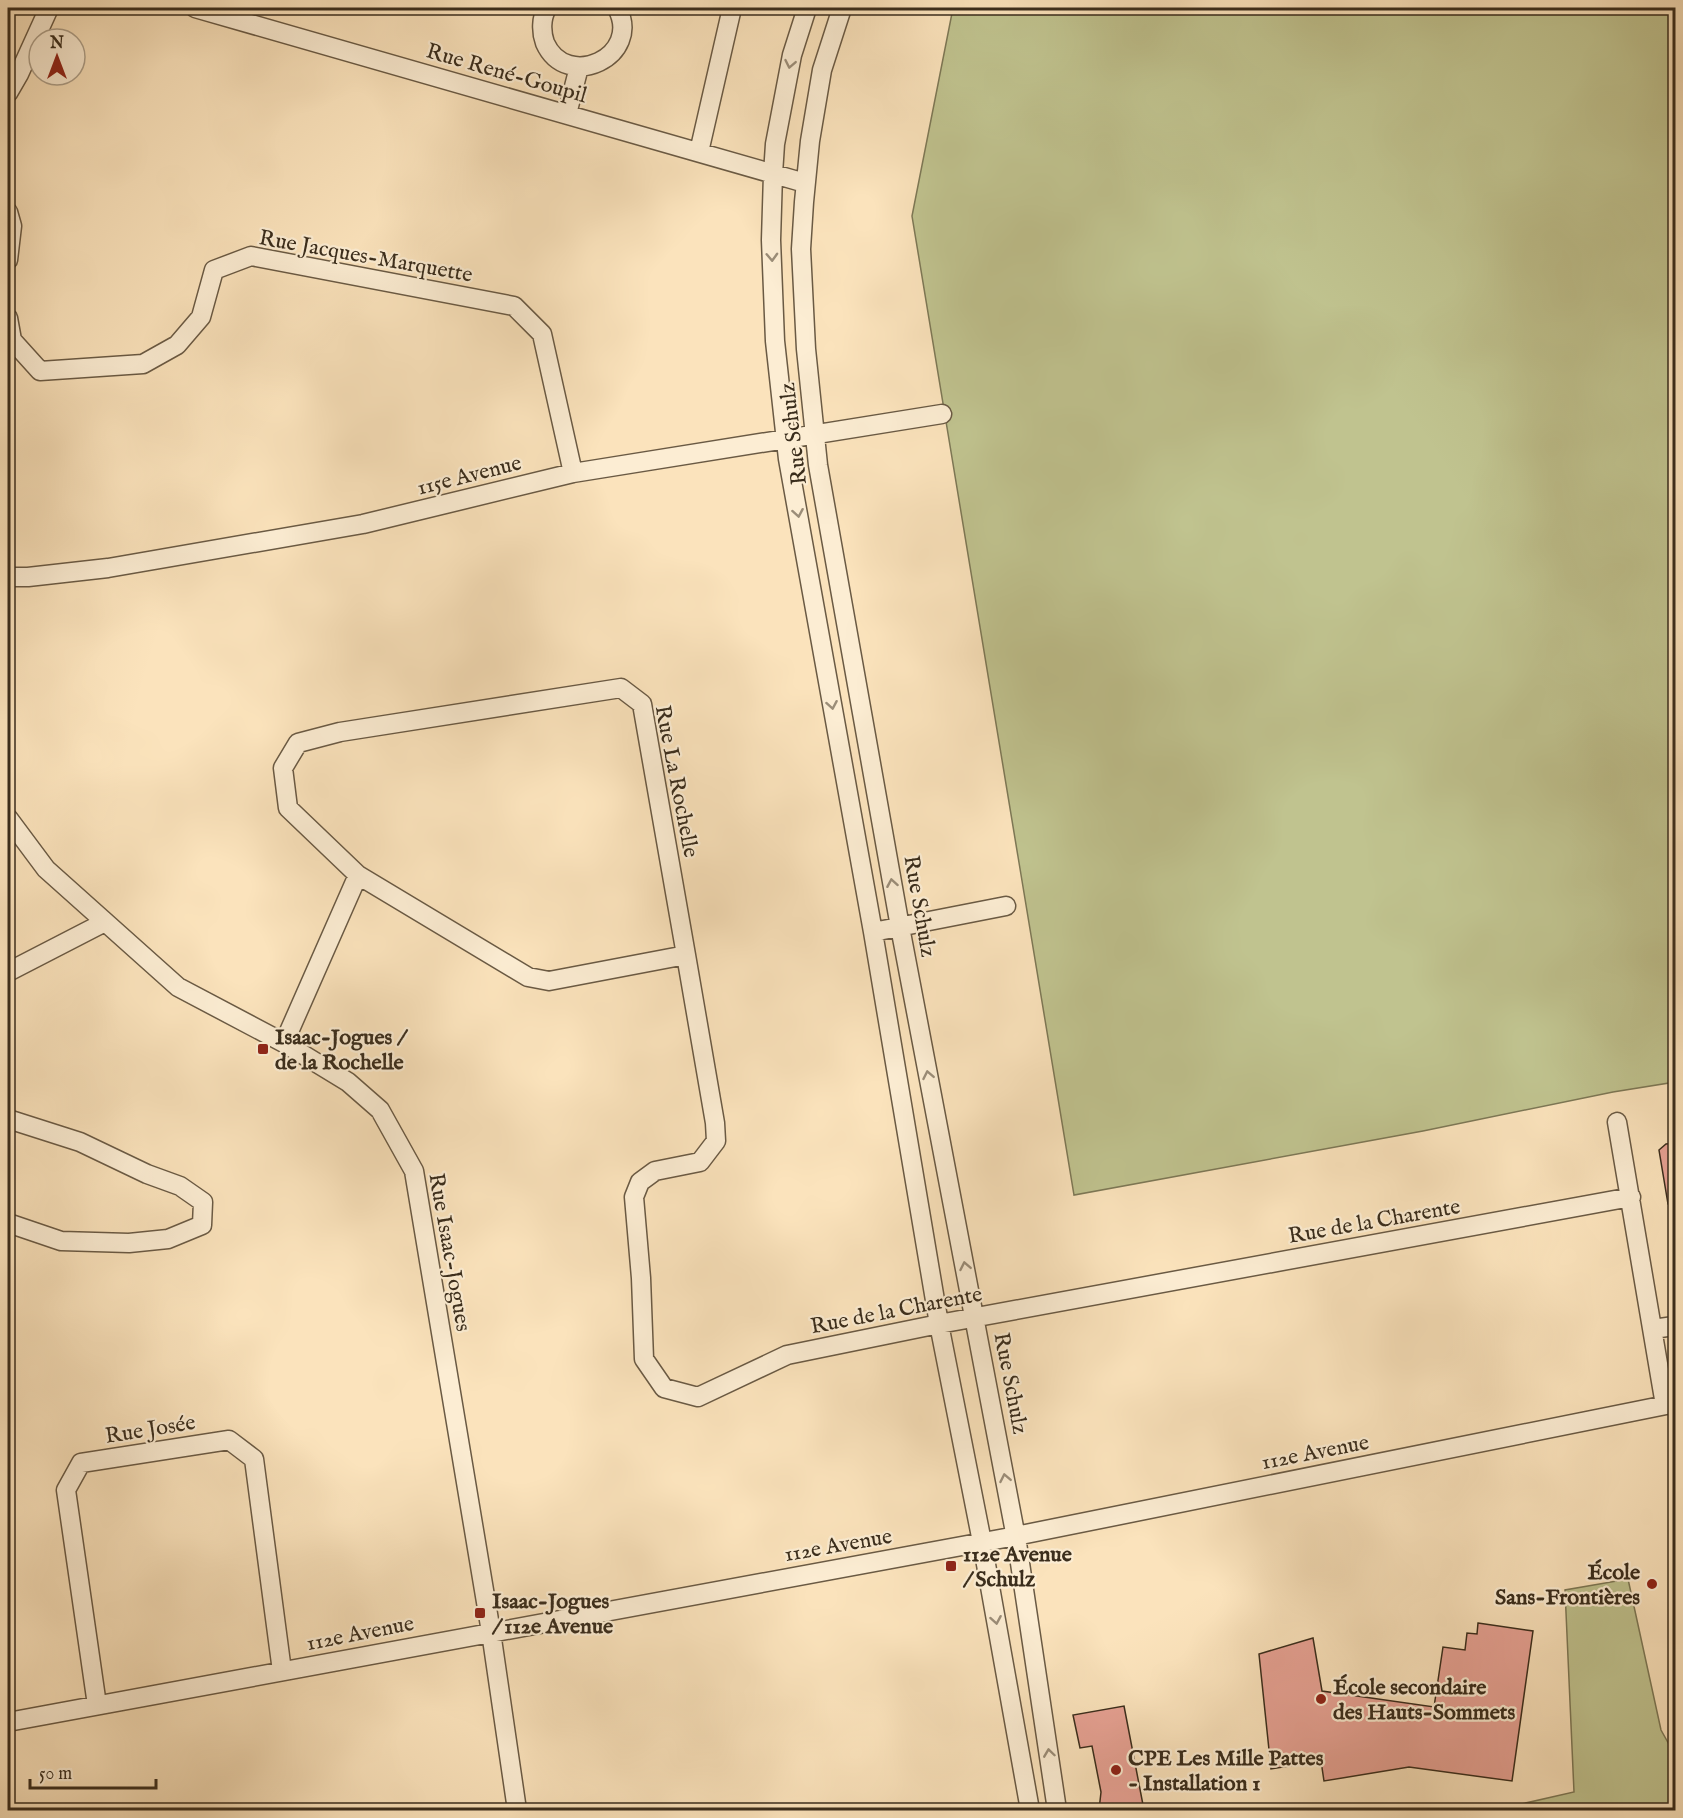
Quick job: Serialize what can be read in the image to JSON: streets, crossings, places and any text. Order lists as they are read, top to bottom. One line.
{"streets":{"street":["Rue René-Goupil","Rue Jacques-Marquette","Rue Schulz","115e Avenue","Rue La Rochelle","Rue de la Charente","Rue Isaac-Jogues","Rue Josée","112e Avenue"]},"crossings":[["Rue René-Goupil","Rue Schulz"],["Rue Jacques-Marquette","115e Avenue"],["Rue Schulz","115e Avenue"],["Rue Schulz","Rue de la Charente"],["Rue Schulz","112e Avenue"],["Rue La Rochelle","Rue de la Charente"],["Rue Isaac-Jogues","112e Avenue"],["Rue Josée","112e Avenue"]],"places":{"transit":["Isaac-Jogues / de la Rochelle","112e Avenue / Schulz","Isaac-Jogues / 112e Avenue"],"other":["École Sans-Frontières","École secondaire des Hauts-Sommets","CPE Les Mille Pattes - Installation 1"]},"scale_bar":"50 m","north":"top"}
